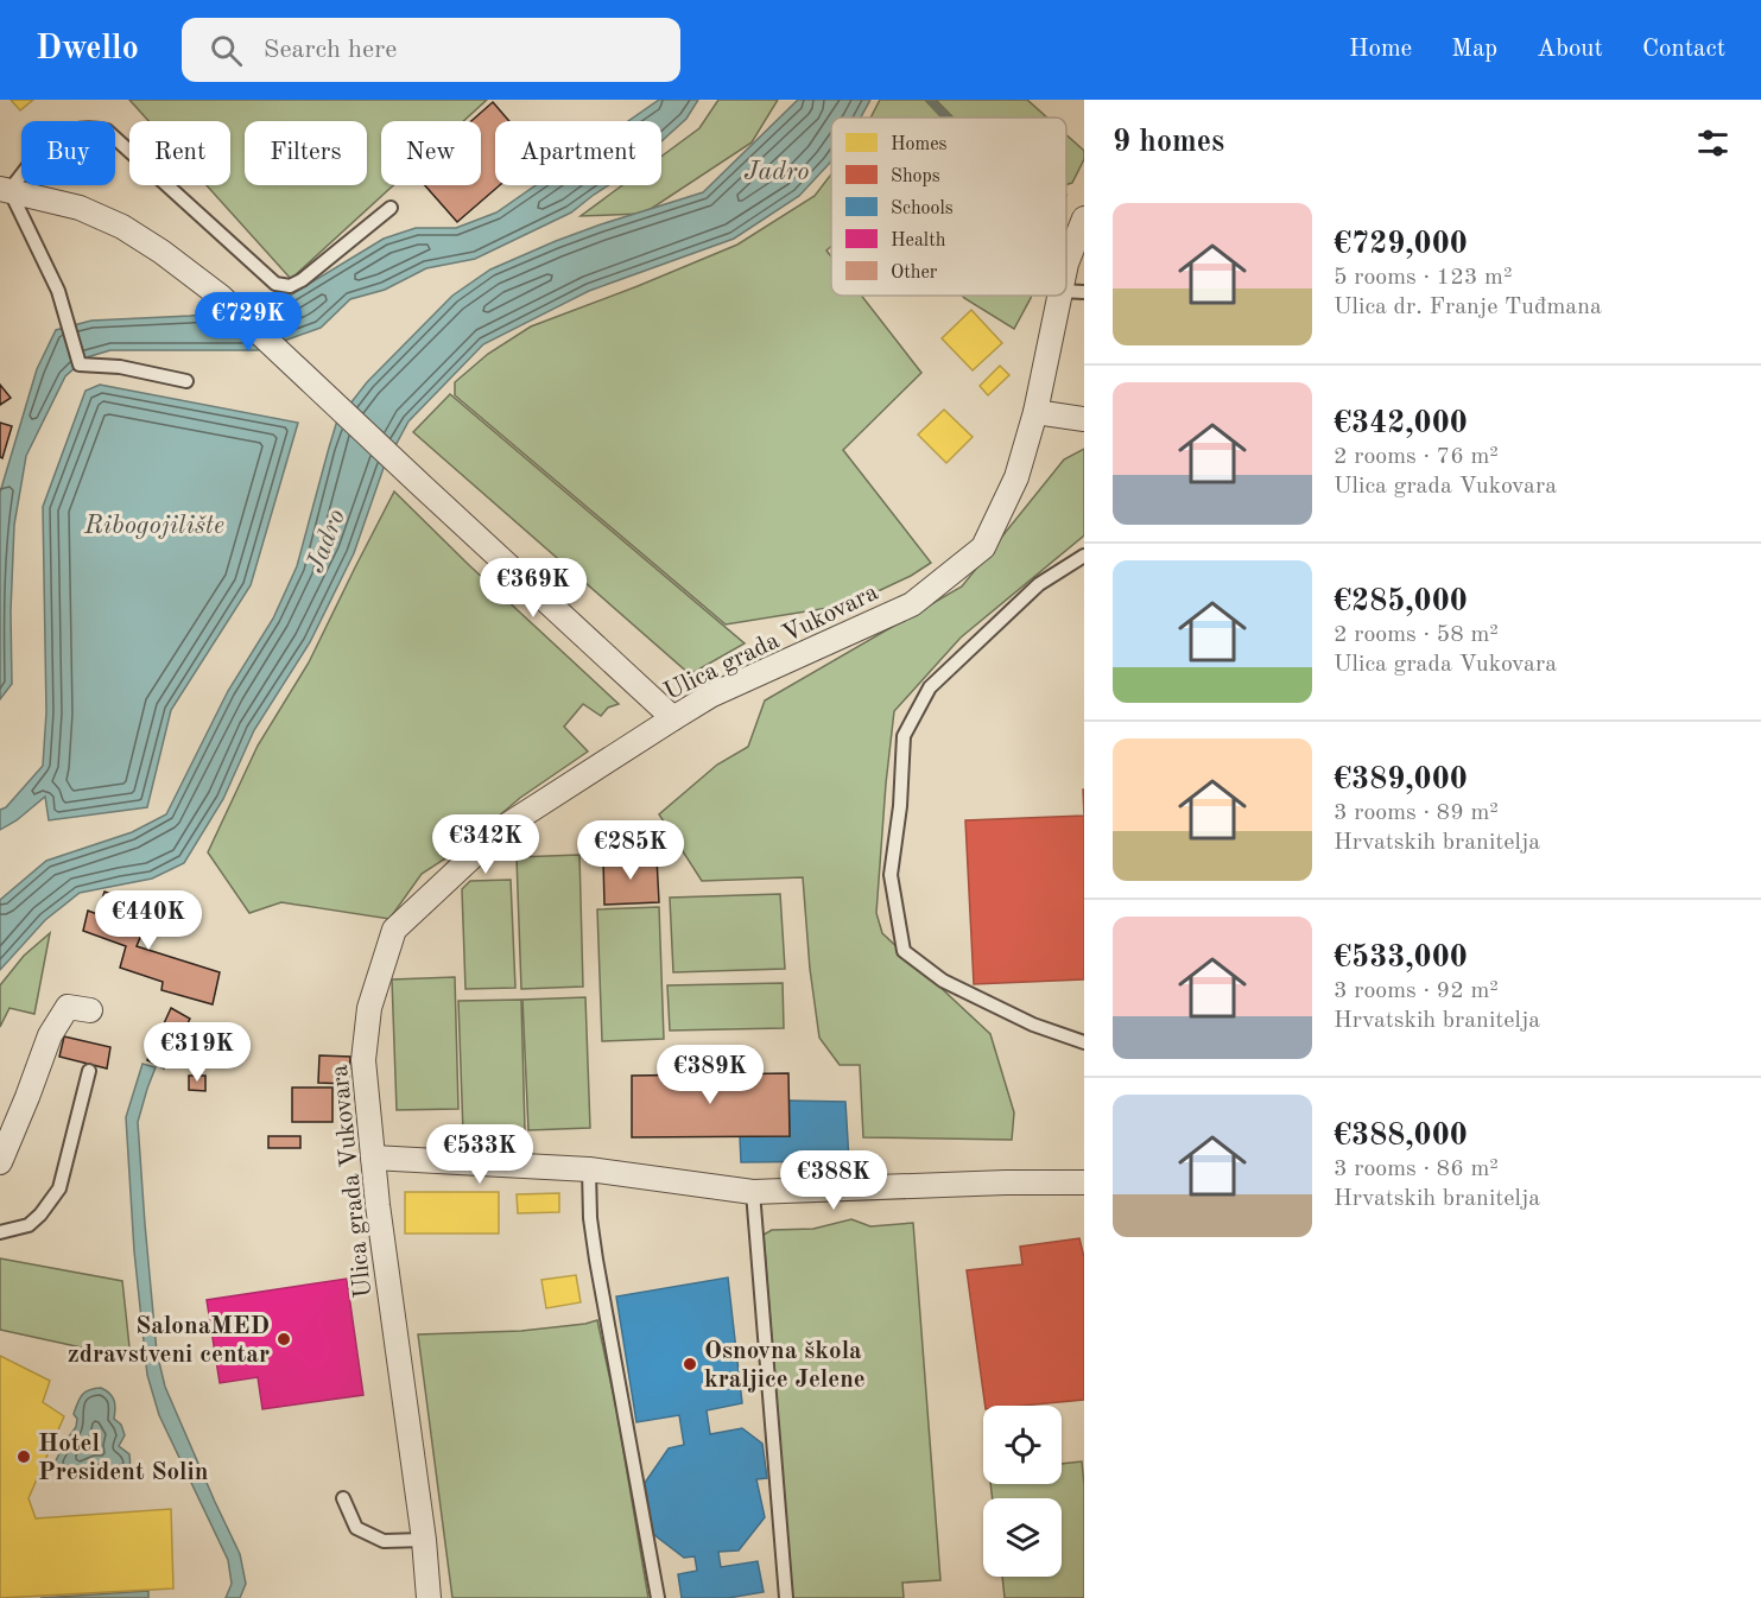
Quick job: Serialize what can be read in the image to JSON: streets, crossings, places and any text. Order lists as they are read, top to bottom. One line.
{"streets":{"street":["Ulica grada Vukovara"]},"water":["Jadro","Ribogojilište"],"places":["SalonaMED zdravstveni centar","Osnovna škola kraljice Jelene","Hotel President Solin"],"legend":["Homes","Shops","Schools","Health","Other"],"page":{"header":"Dwello","search":"Search here","nav":["Home","Map","About","Contact"],"heading":"9 homes","chip":["Buy","Rent","Filters","New","Apartment"],"list":[{"name":"€729,000","note":"5 rooms · 123 m² · Ulica dr. Franje Tuđmana"},{"name":"€342,000","note":"2 rooms · 76 m² · Ulica grada Vukovara"},{"name":"€285,000","note":"2 rooms · 58 m² · Ulica grada Vukovara"},{"name":"€389,000","note":"3 rooms · 89 m² · Hrvatskih branitelja"},{"name":"€533,000","note":"3 rooms · 92 m² · Hrvatskih branitelja"},{"name":"€388,000","note":"3 rooms · 86 m² · Hrvatskih branitelja"}],"price":["€729K","€369K","€342K","€285K","€440K","€319K","€389K","€533K","€388K"]}}
